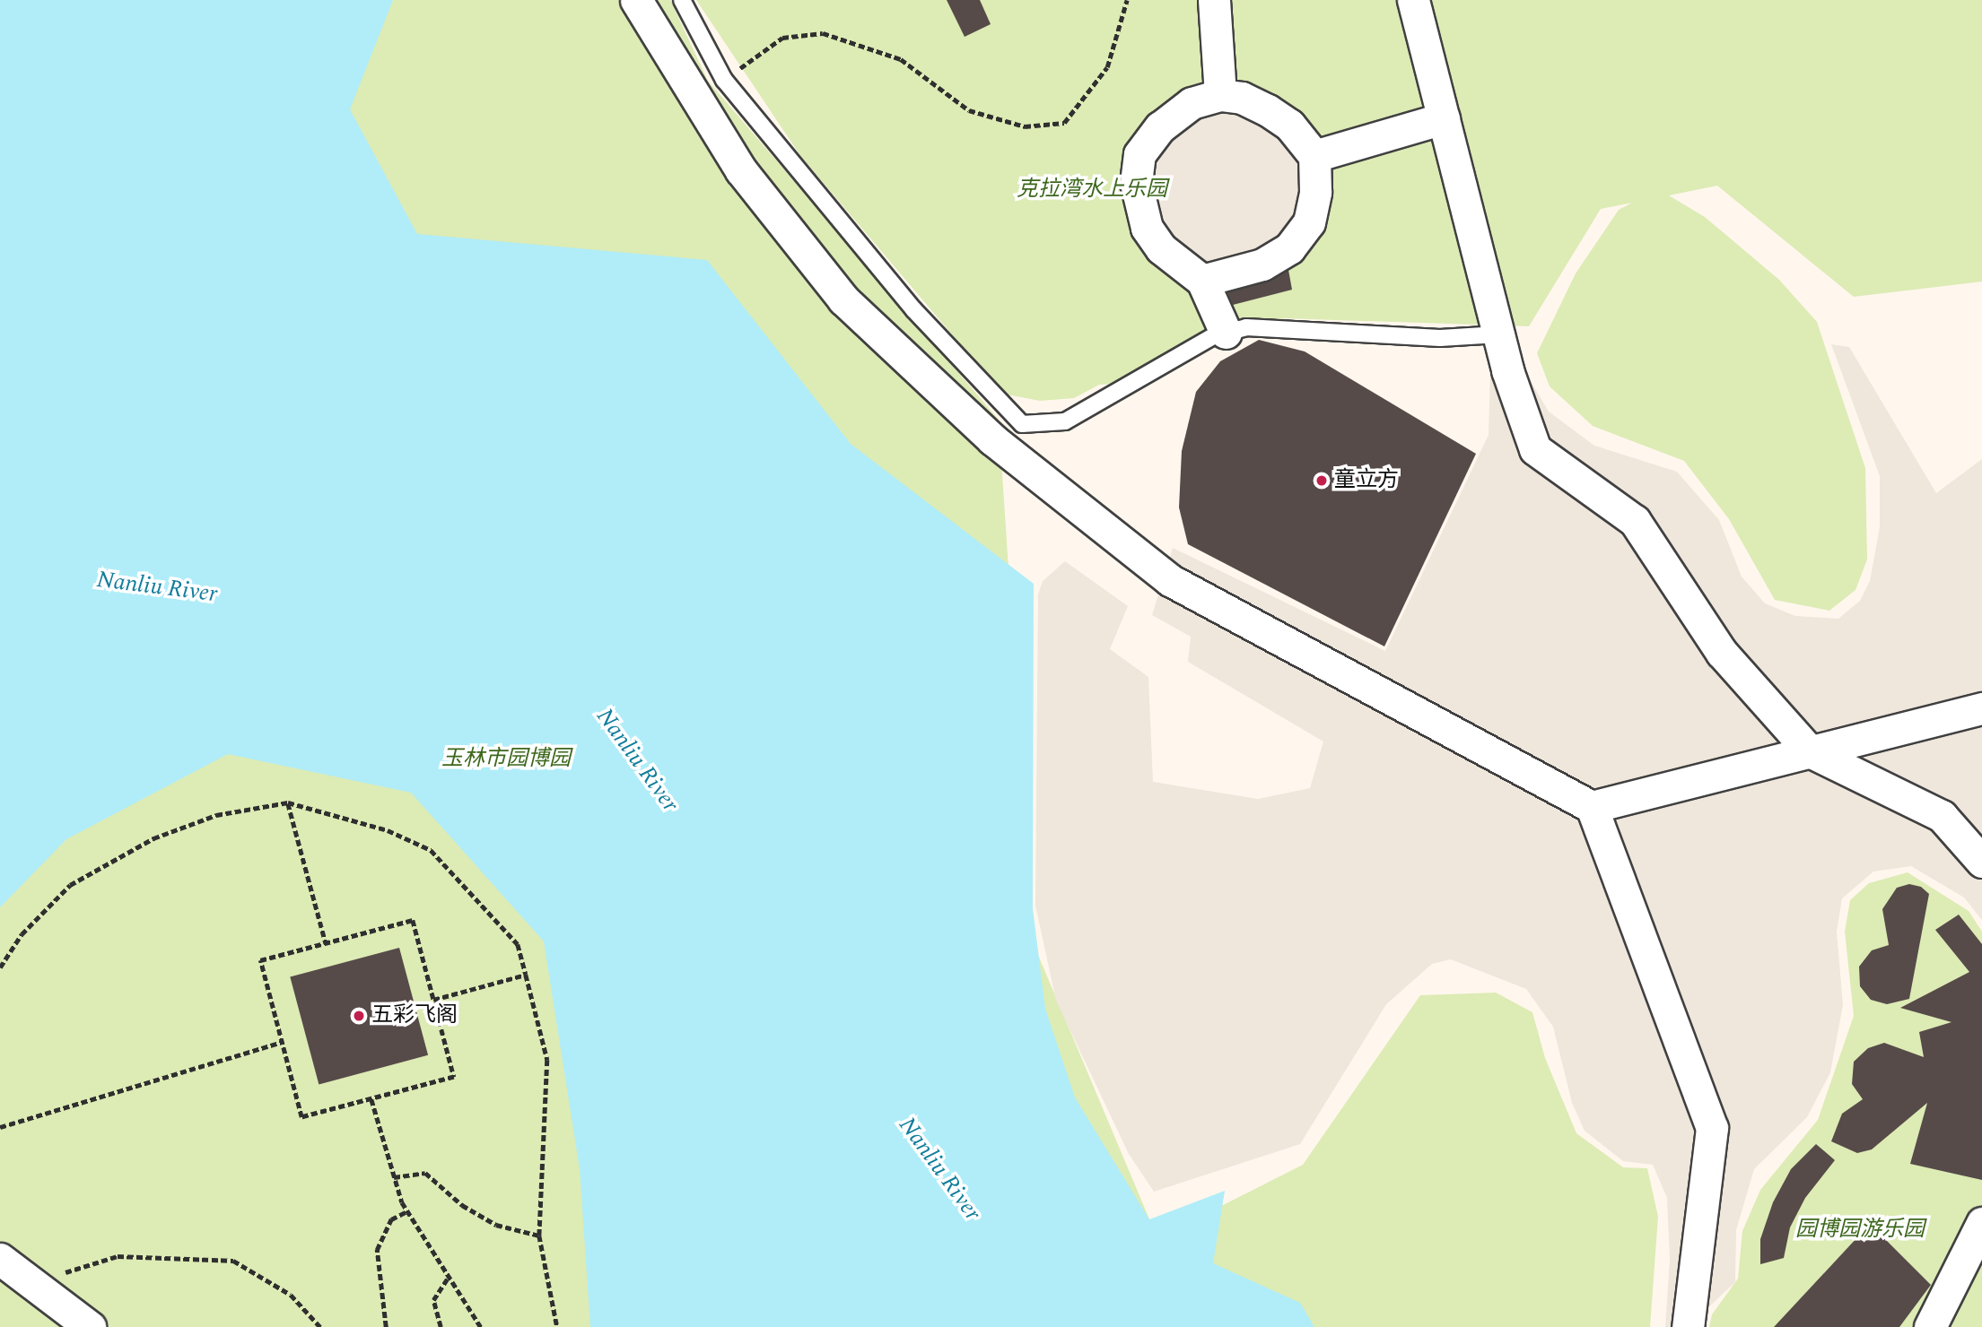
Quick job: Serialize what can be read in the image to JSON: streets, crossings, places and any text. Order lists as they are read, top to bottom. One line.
{"water":["Nanliu River"],"parks":["克拉湾水上乐园","玉林市园博园","园博园游乐园"],"places":["童立方","五彩飞阁"]}
